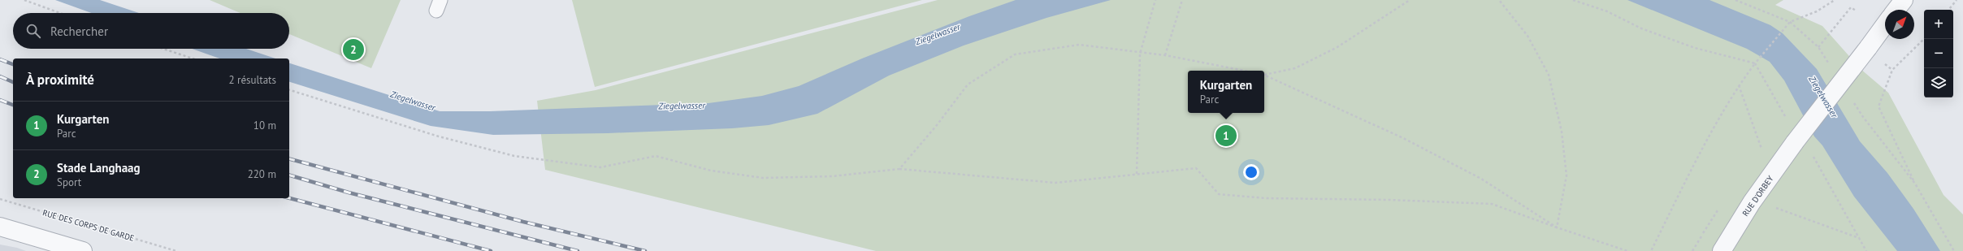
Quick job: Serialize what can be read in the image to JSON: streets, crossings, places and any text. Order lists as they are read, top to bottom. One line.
{"streets":{"street":["RUE D'ORBEY"],"path":["RUE DES CORPS DE GARDE"]},"water":["Ziegelwasser"],"north":"top right","page":{"map_buttons":["+","−"],"search":"Rechercher","pins":["2","1"],"heading":["À proximité","2 résultats"],"popup":["Kurgarten","Parc"],"list":[{"mark":"1","name":"Kurgarten","note":"Parc","value":"10 m"},{"mark":"2","name":"Stade Langhaag","note":"Sport","value":"220 m"}]}}
